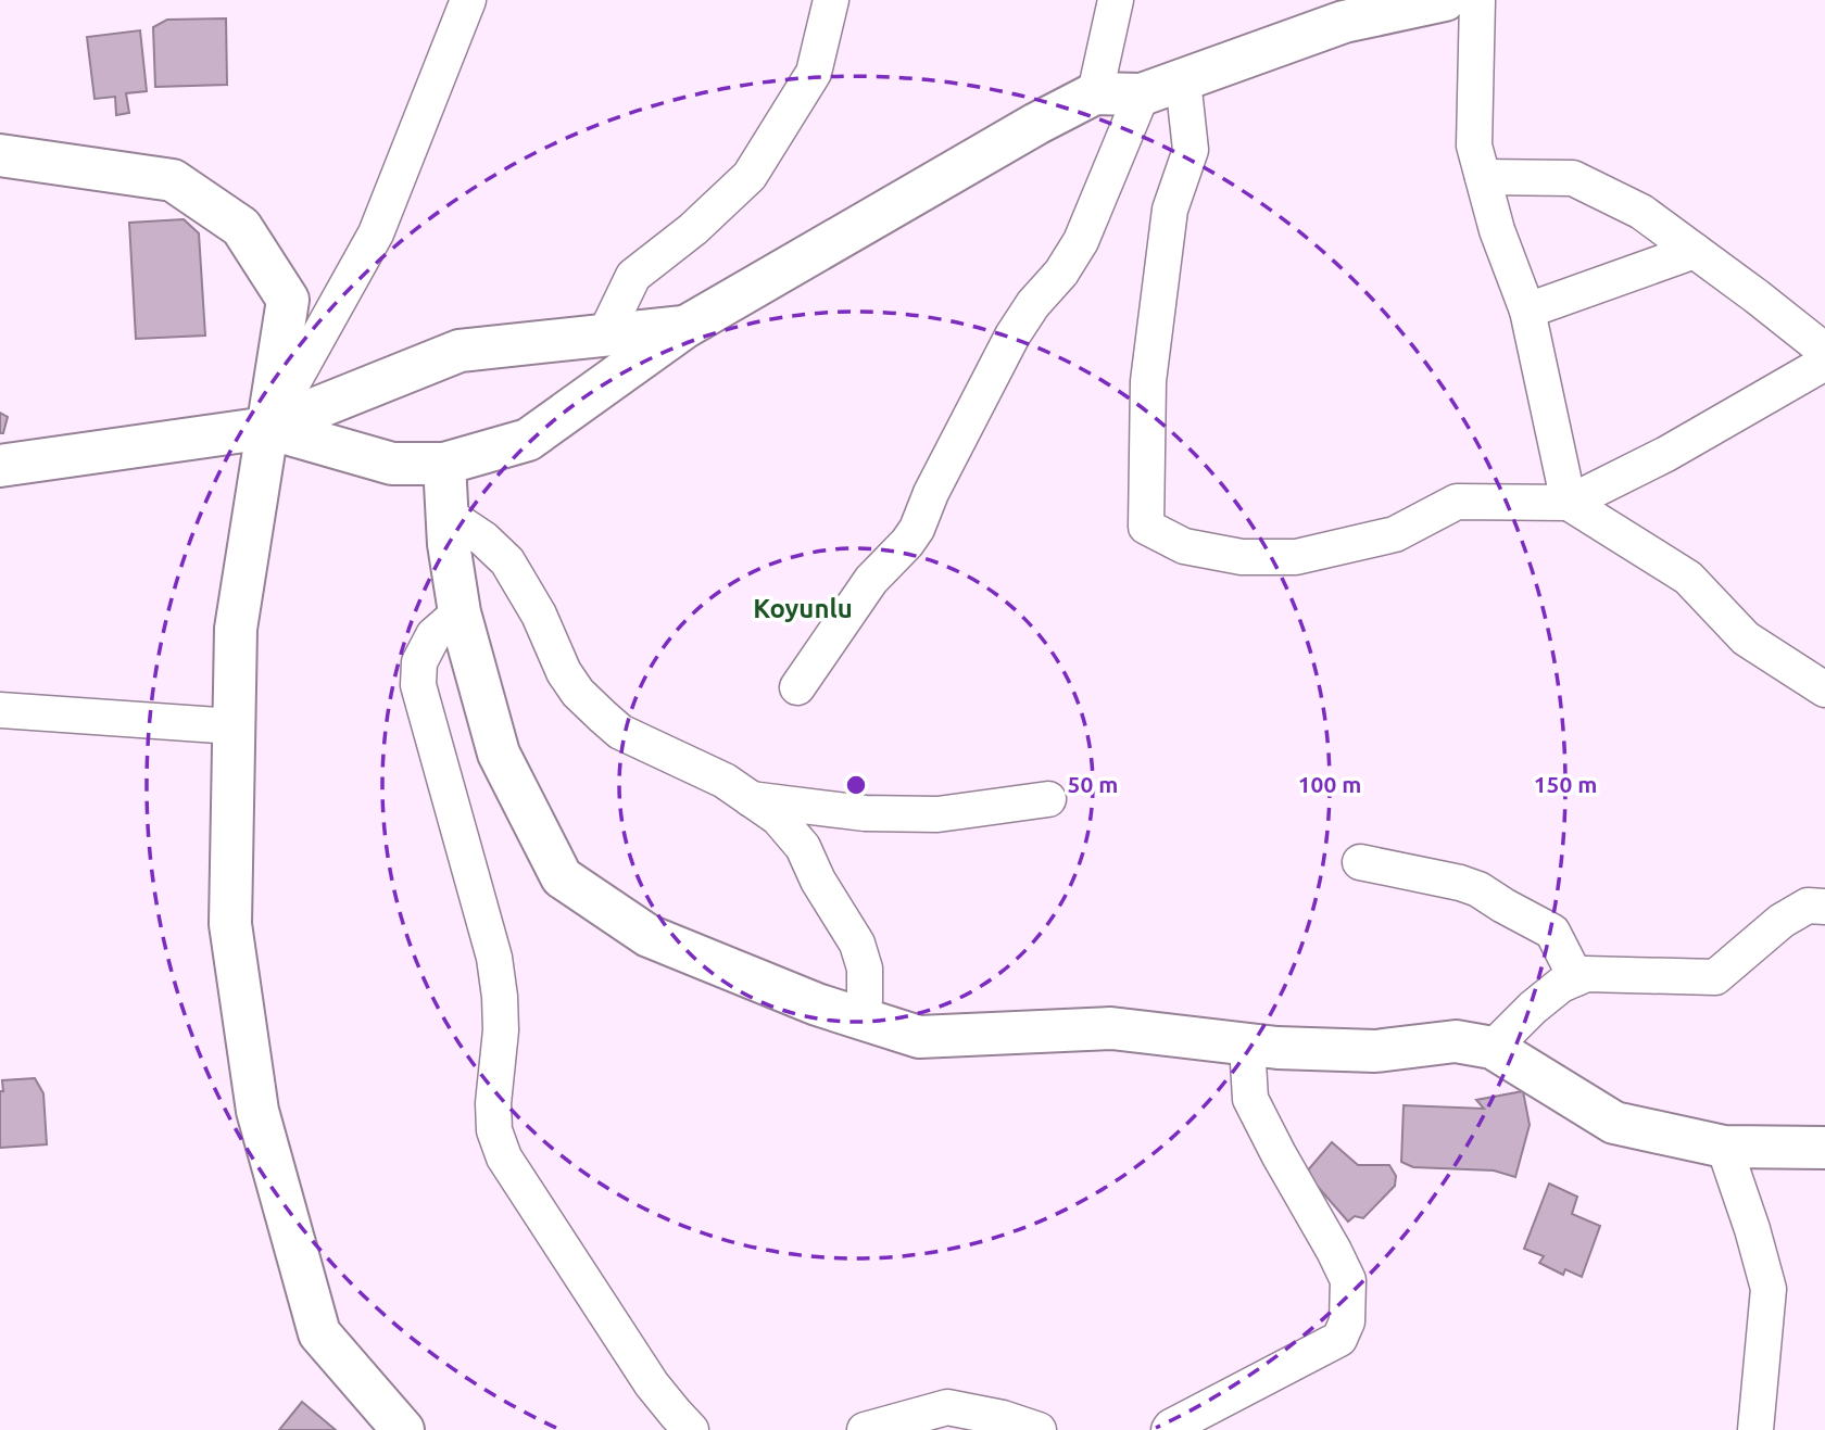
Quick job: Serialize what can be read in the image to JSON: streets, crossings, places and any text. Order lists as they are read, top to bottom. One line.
{"districts":["Koyunlu"],"rings":["50 m","100 m","150 m"]}
